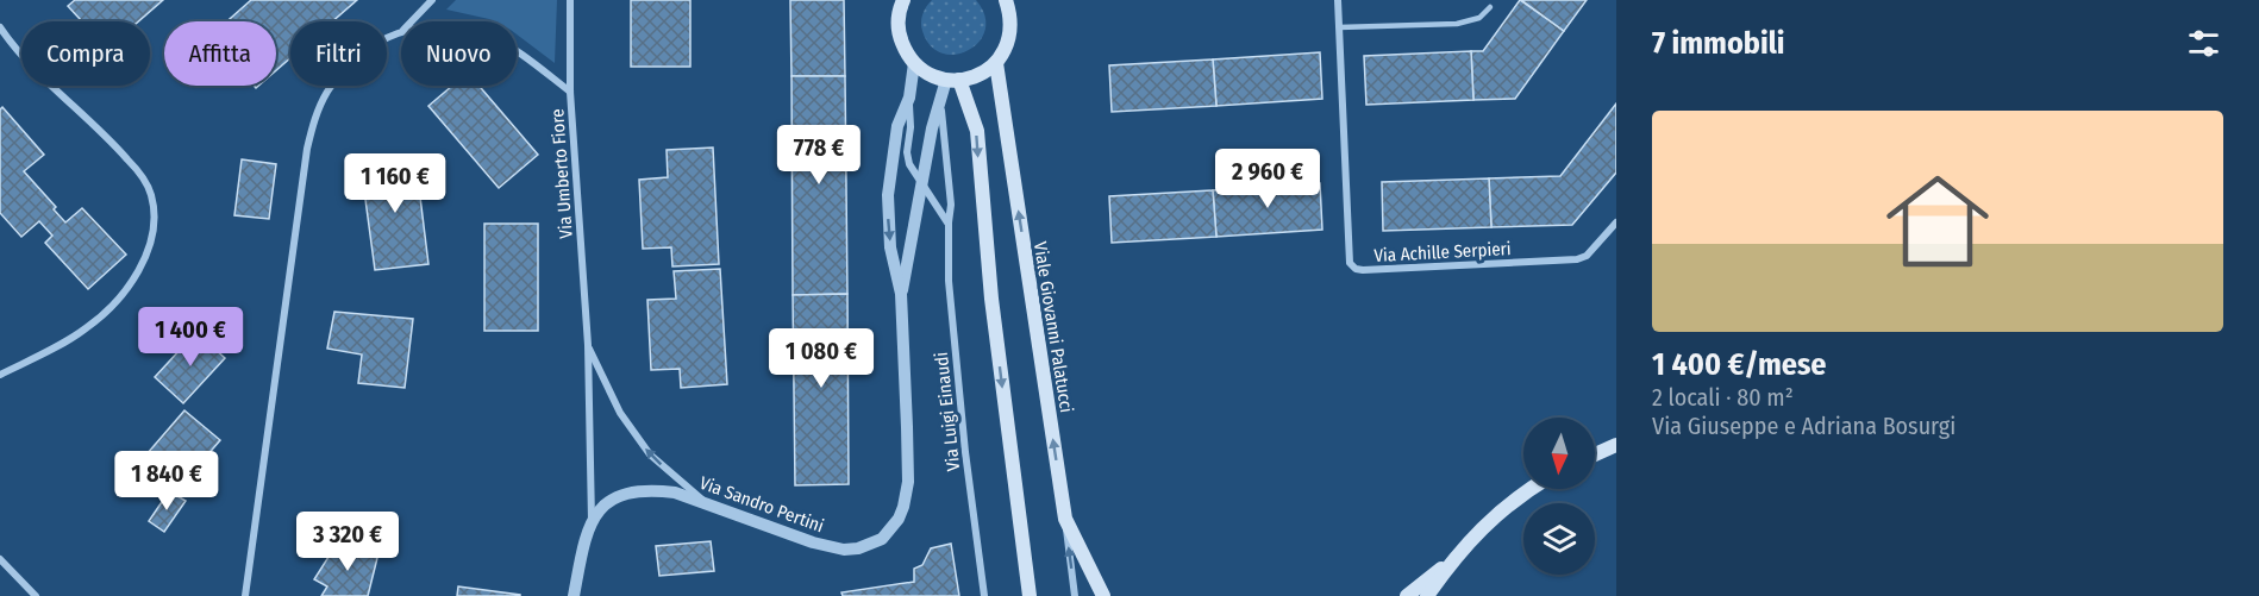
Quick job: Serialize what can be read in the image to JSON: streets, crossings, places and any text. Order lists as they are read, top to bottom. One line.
{"streets":{"main road":["Viale Giovanni Palatucci"],"street":["Via Umberto Fiore","Via Achille Serpieri","Via Luigi Einaudi","Via Sandro Pertini"]},"crossings":[["Via Umberto Fiore","Via Sandro Pertini"]],"north":"bottom","page":{"heading":"7 immobili","chip":["Compra","Affitta","Filtri","Nuovo"],"list":[{"name":"1 400 €/mese","note":"2 locali · 80 m² · Via Giuseppe e Adriana Bosurgi"}],"price":["778 €","2 960 €","1 160 €","1 400 €","1 080 €","1 840 €","3 320 €"]}}
